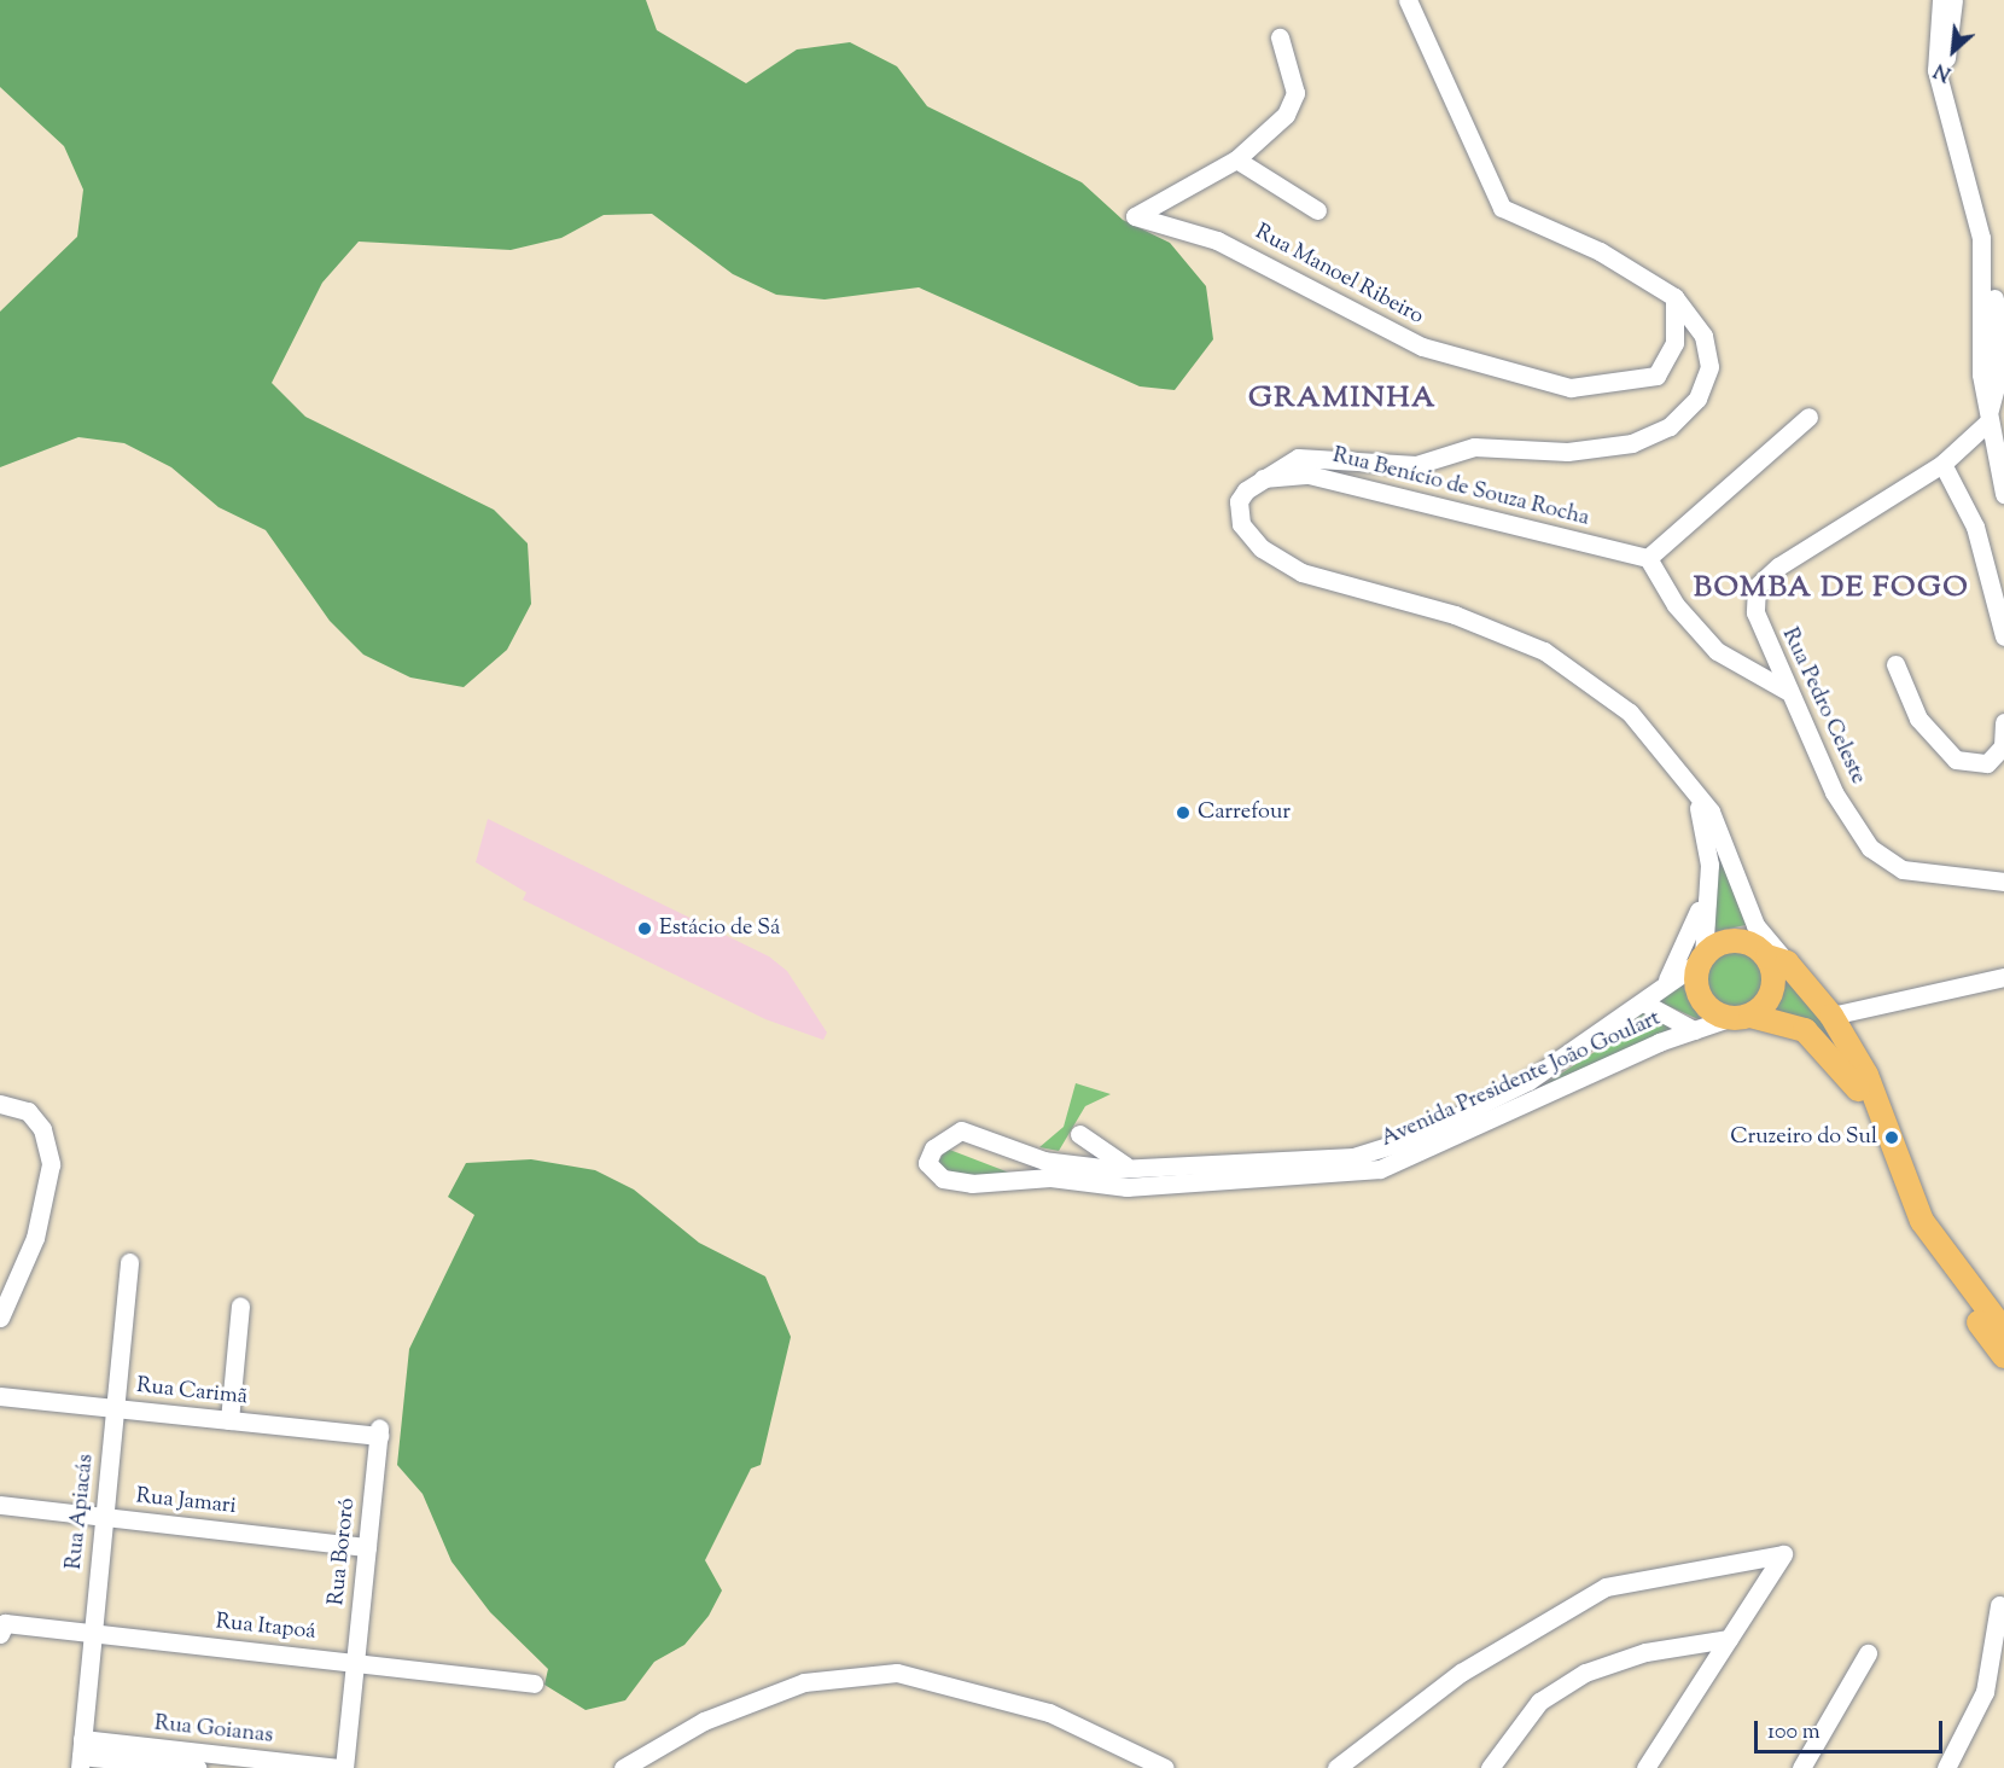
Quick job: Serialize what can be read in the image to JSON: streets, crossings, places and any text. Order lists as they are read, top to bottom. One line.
{"streets":{"street":["Rua Manoel Ribeiro","Rua Benício de Souza Rocha","Rua Pedro Celeste","Avenida Presidente João Goulart","Rua Carimã","Rua Jamari","Rua Apiacás","Rua Bororó","Rua Itapoá","Rua Goianas"]},"crossings":[["Rua Carimã","Rua Apiacás"],["Rua Carimã","Rua Bororó"],["Rua Jamari","Rua Apiacás"],["Rua Jamari","Rua Bororó"],["Rua Apiacás","Rua Itapoá"],["Rua Apiacás","Rua Goianas"],["Rua Bororó","Rua Itapoá"],["Rua Bororó","Rua Goianas"]],"districts":["GRAMINHA","BOMBA DE FOGO"],"places":["Carrefour","Estácio de Sá","Cruzeiro do Sul"],"scale_bar":"100 m","north":"bottom left"}
